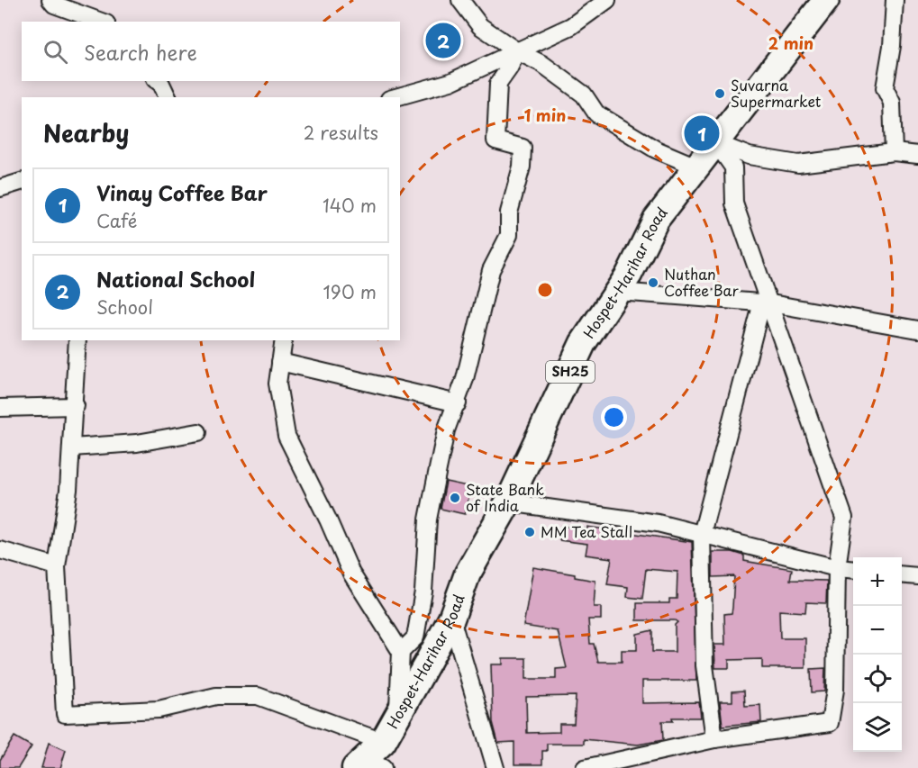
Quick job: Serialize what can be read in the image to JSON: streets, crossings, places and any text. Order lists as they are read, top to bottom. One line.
{"streets":{"main road":["Hospet-Harihar Road","SH25"]},"places":["Suvarna Supermarket","Nuthan Coffee Bar","State Bank of India","MM Tea Stall"],"page":{"pins":["2","1"],"search":"Search here","heading":["Nearby","2 results"],"list":[{"mark":"1","name":"Vinay Coffee Bar","note":"Café","value":"140 m"},{"mark":"2","name":"National School","note":"School","value":"190 m"}],"map_buttons":["+","−"]},"rings":["2 min","1 min"]}
